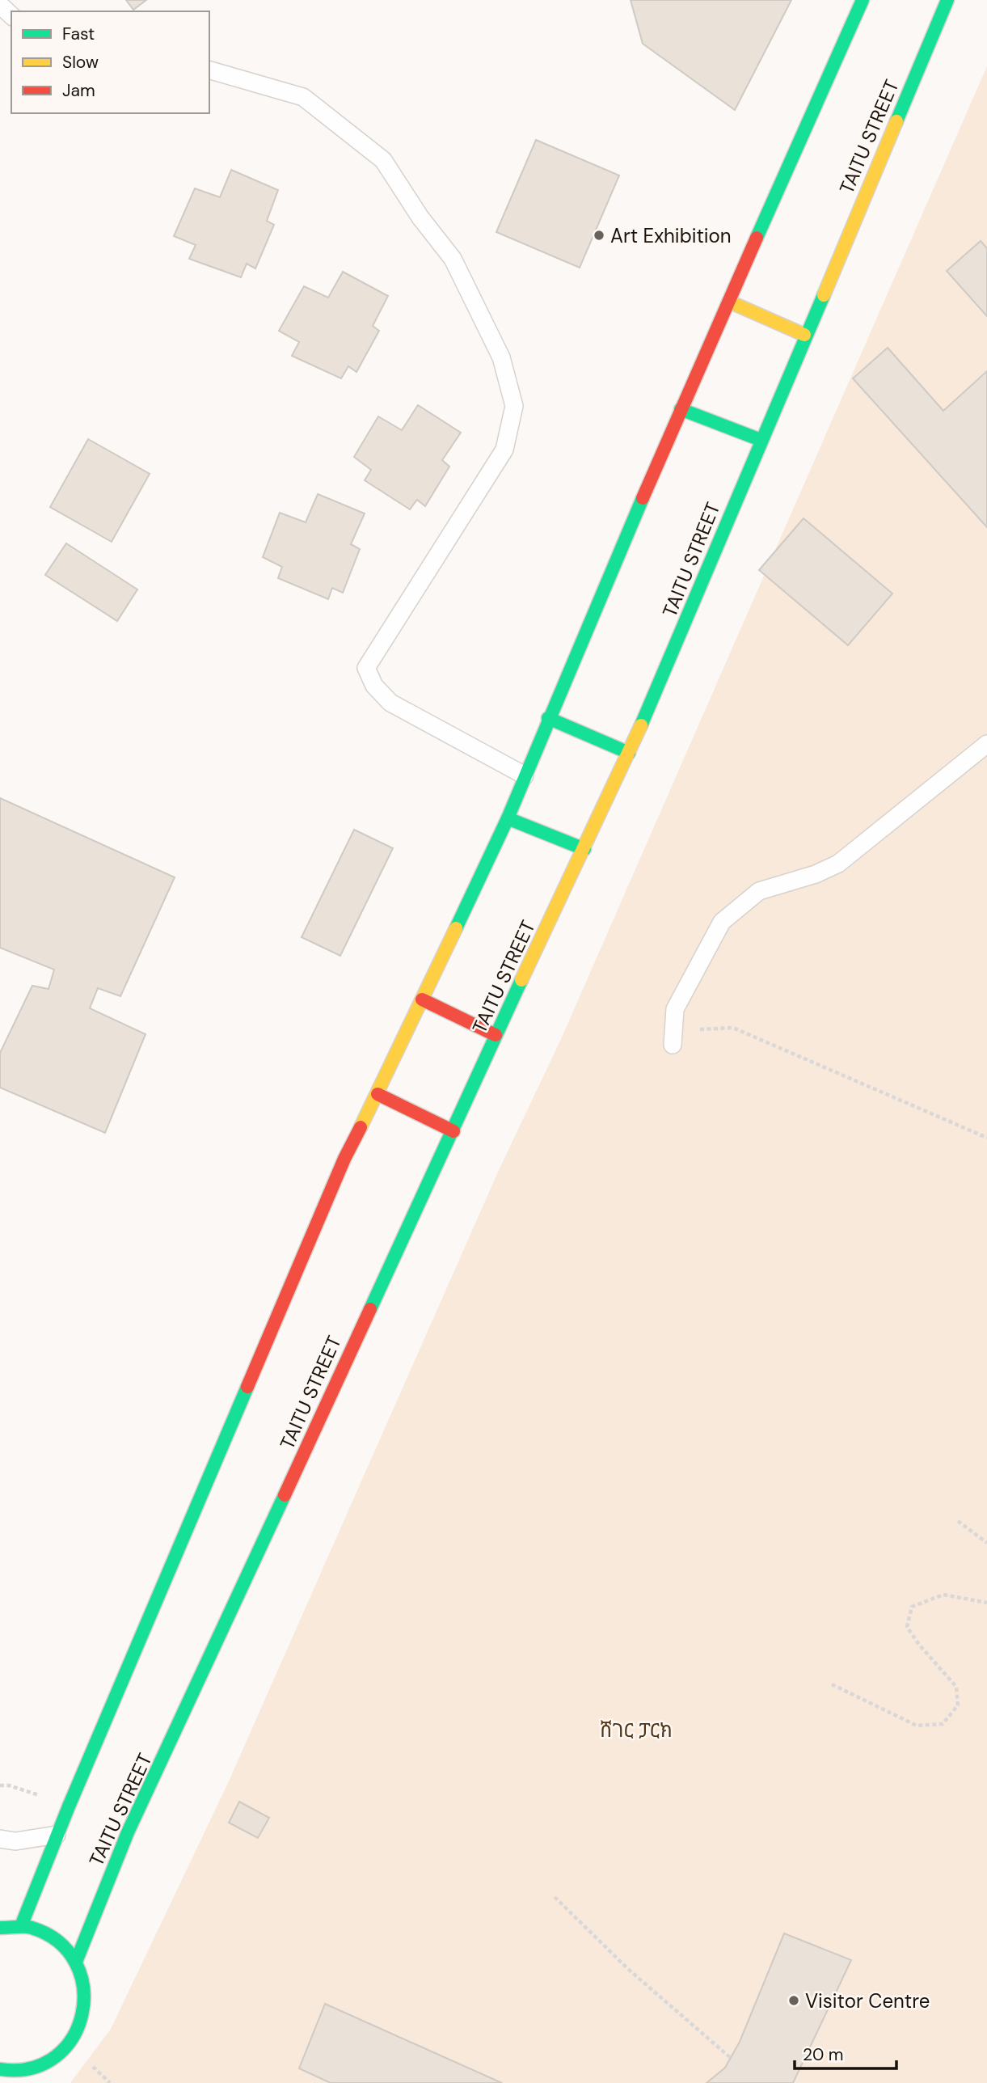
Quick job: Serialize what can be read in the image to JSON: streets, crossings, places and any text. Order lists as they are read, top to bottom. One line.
{"streets":{"main road":["TAITU STREET"]},"parks":["ሸገር ፓርክ"],"places":["Art Exhibition","Visitor Centre"],"legend":["Fast","Slow","Jam"],"scale_bar":"20 m"}
